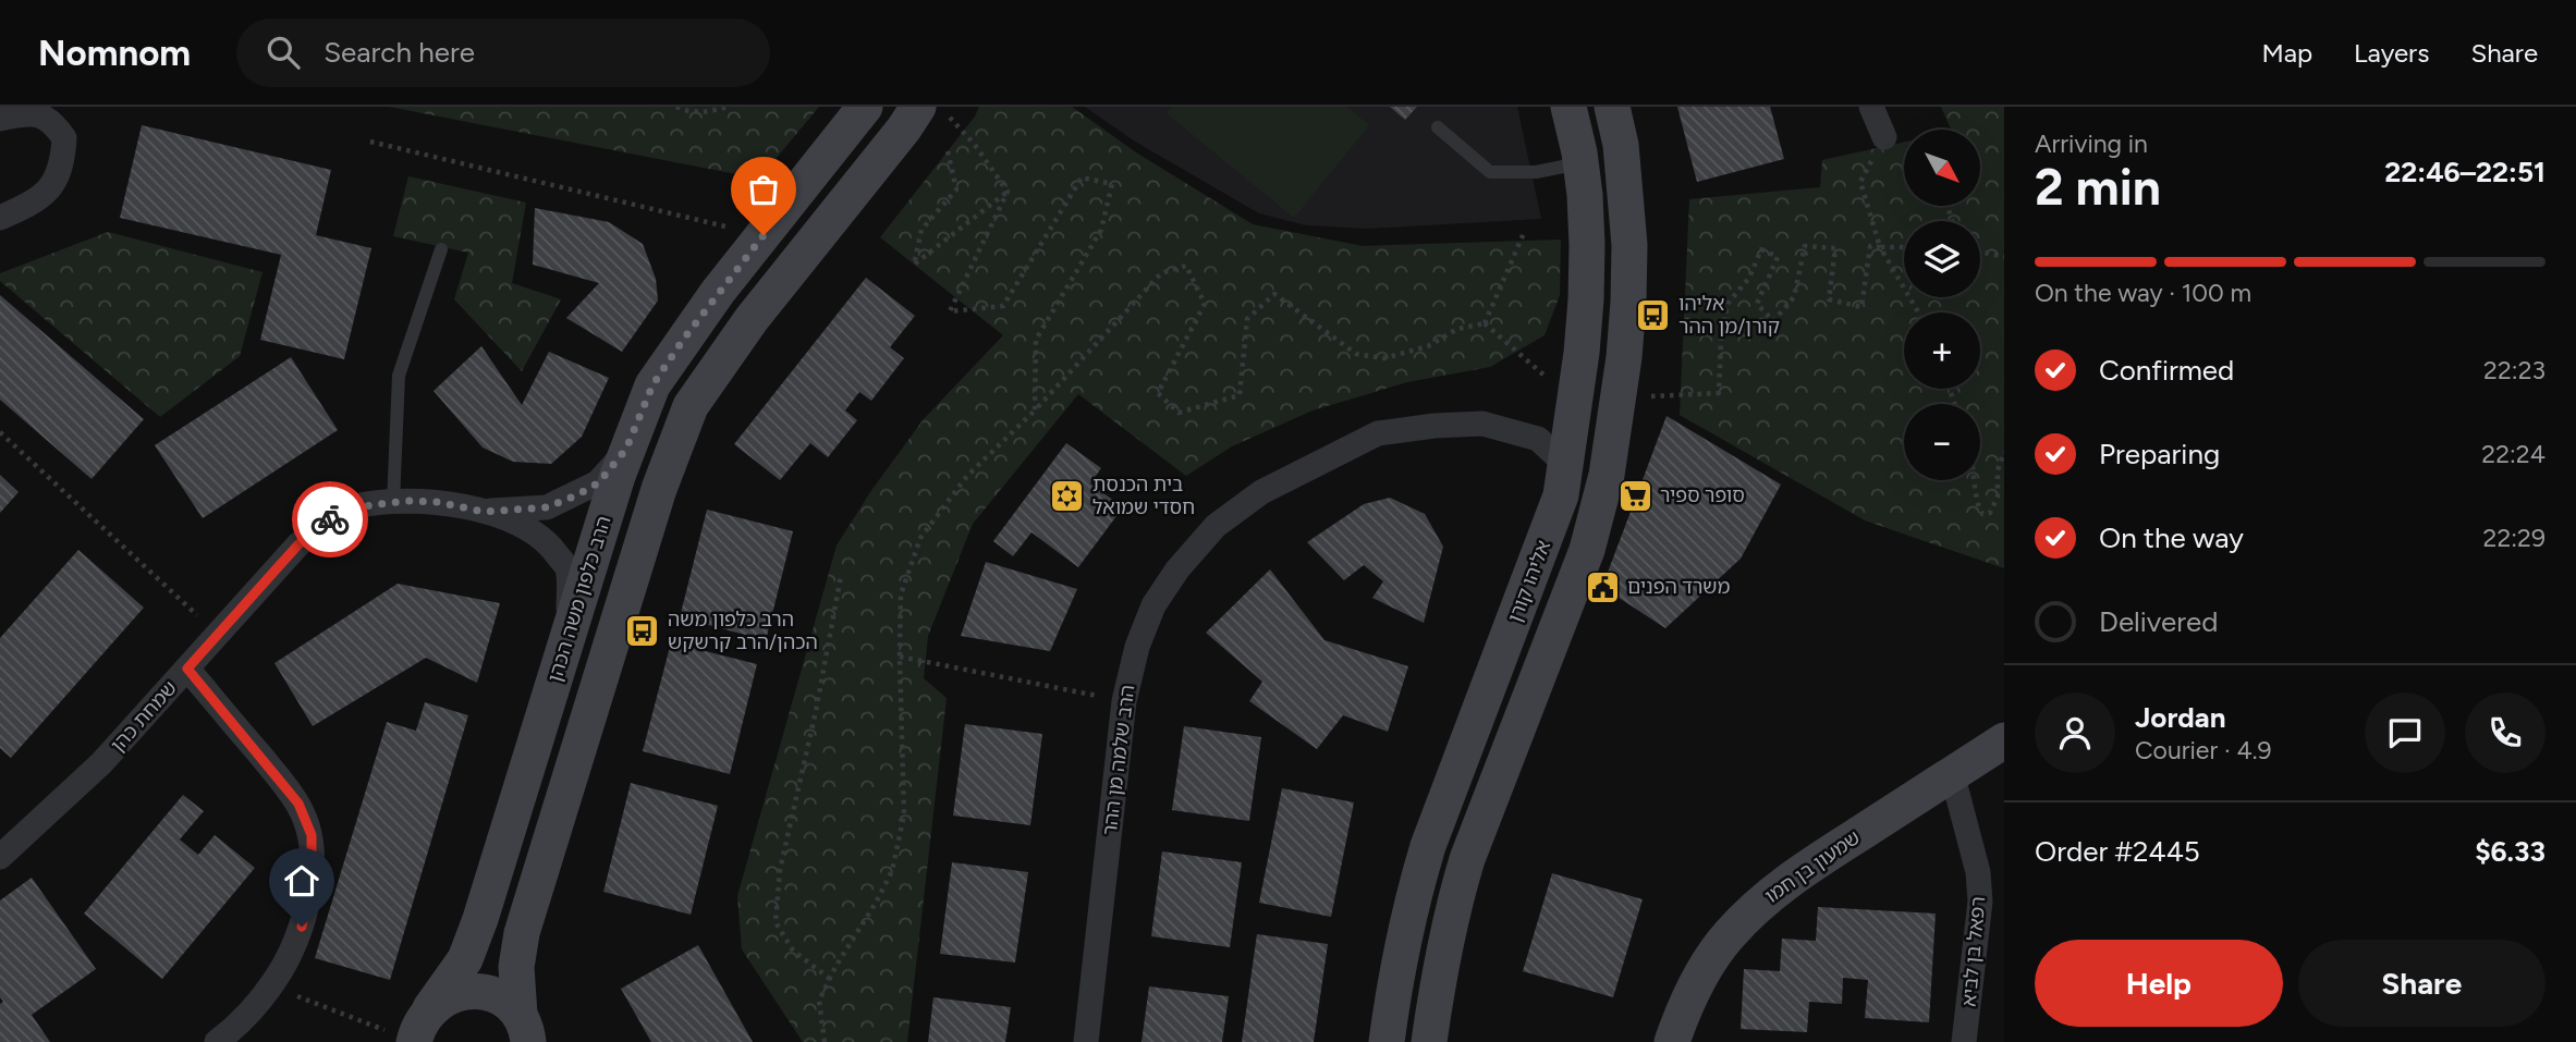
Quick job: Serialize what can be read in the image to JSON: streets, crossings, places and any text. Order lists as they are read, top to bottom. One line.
{"streets":{"street":["אליהו קורן","הרב כלפון משה הכהן","שמחת כהן","הרב שלמה מן ההר","שמעון בן חמו","רפאל בן לביא"]},"crossings":[["אליהו קורן","הרב שלמה מן ההר"],["שמעון בן חמו","רפאל בן לביא"]],"places":{"bus stop":["אליהו קורן/מן ההר","הרב כלפון משה הכהן/הרב קרשקש"],"synagogue":["בית הכנסת חסדי שמואל"],"supermarket":["סופר ספיר"],"public building":["משרד הפנים"]},"north":"bottom right","page":{"header":"Nomnom","search":"Search here","nav":["Map","Layers","Share"],"heading":["2 min","Arriving in","22:46–22:51"],"panel":["Jordan","Courier · 4.9","Order #2445","$6.33"],"map_buttons":["+","−"],"bar":"On the way · 100 m","list":[["Confirmed","22:23"],["Preparing","22:24"],["On the way","22:29"],"Delivered"],"buttons":["Help","Share"]}}
